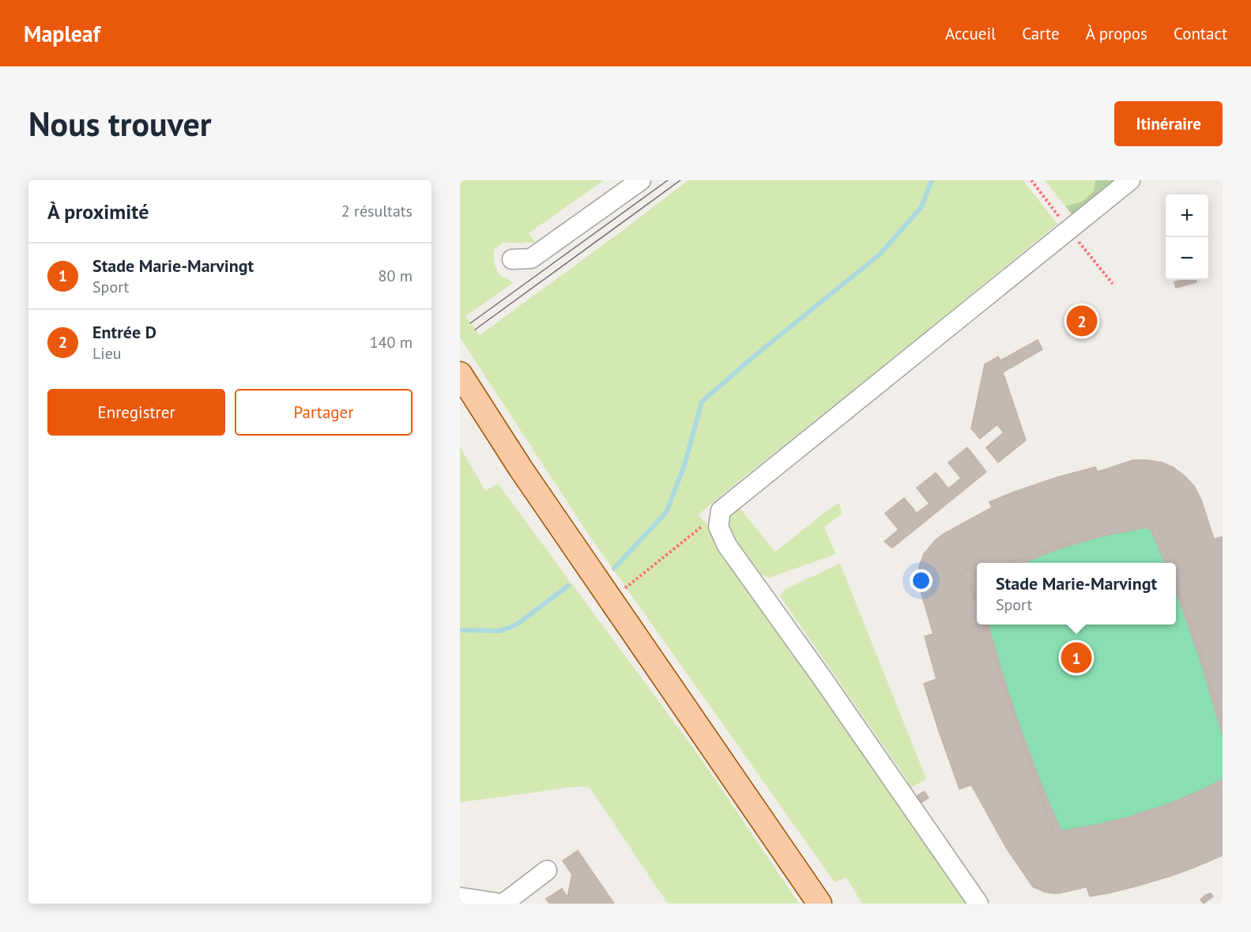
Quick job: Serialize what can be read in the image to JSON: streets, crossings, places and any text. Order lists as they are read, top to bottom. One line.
{"page":{"header":"Mapleaf","nav":["Accueil","Carte","À propos","Contact"],"buttons":["Itinéraire",["Enregistrer","Partager"]],"title":"Nous trouver","heading":["À proximité","2 résultats"],"map_buttons":["+","−"],"list":[{"mark":"1","name":"Stade Marie-Marvingt","note":"Sport","value":"80 m"},{"mark":"2","name":"Entrée D","note":"Lieu","value":"140 m"}],"pins":["2","1"],"popup":["Stade Marie-Marvingt","Sport"]}}
